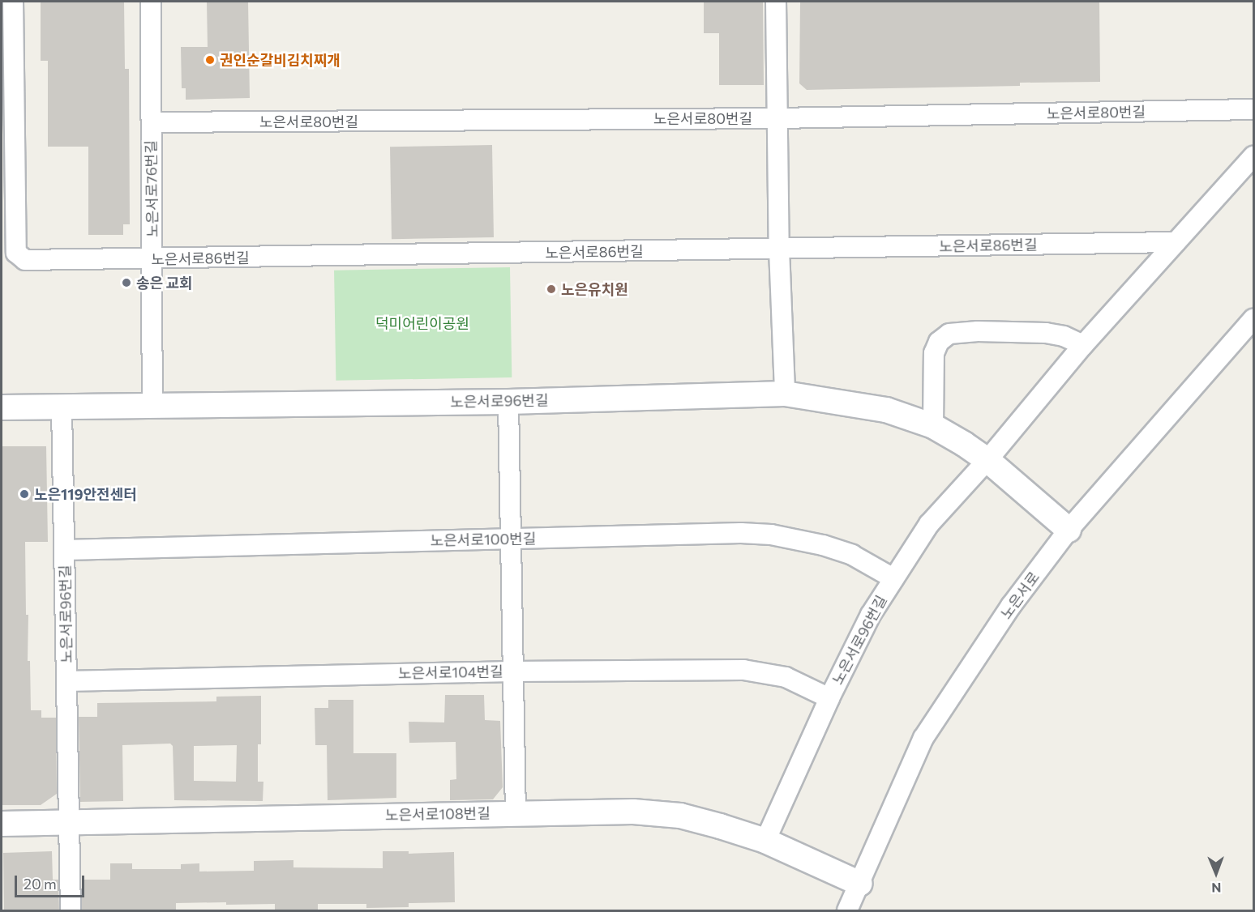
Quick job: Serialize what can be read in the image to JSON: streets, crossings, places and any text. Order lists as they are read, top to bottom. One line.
{"streets":{"street":["노은서로80번길","노은서로76번길","노은서로86번길","노은서로96번길","노은서로100번길","노은서로","노은서로104번길","노은서로108번길"]},"crossings":[["노은서로80번길","노은서로76번길"],["노은서로76번길","노은서로86번길"],["노은서로76번길","노은서로96번길"],["노은서로96번길","노은서로100번길"],["노은서로96번길","노은서로"],["노은서로96번길","노은서로104번길"],["노은서로96번길","노은서로108번길"],["노은서로","노은서로108번길"]],"parks":["덕미어린이공원"],"places":["권인순갈비김치찌개","송은 교회","노은유치원","노은119안전센터"],"scale_bar":"20 m","north":"bottom"}
